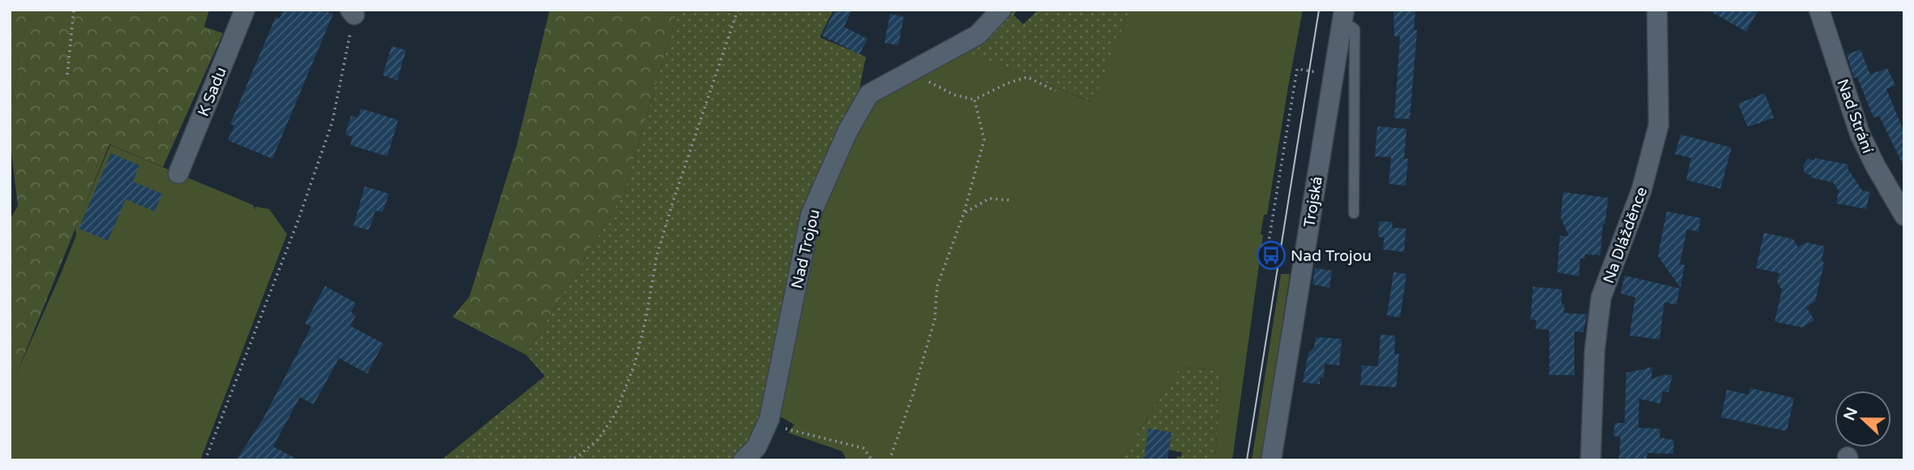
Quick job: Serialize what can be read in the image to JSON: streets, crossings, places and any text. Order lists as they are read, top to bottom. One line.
{"streets":{"street":["K Sadu","Nad Strání","Trojská","Na Dlážděnce","Nad Trojou"]},"places":{"bus stop":["Nad Trojou"]},"north":"left"}
